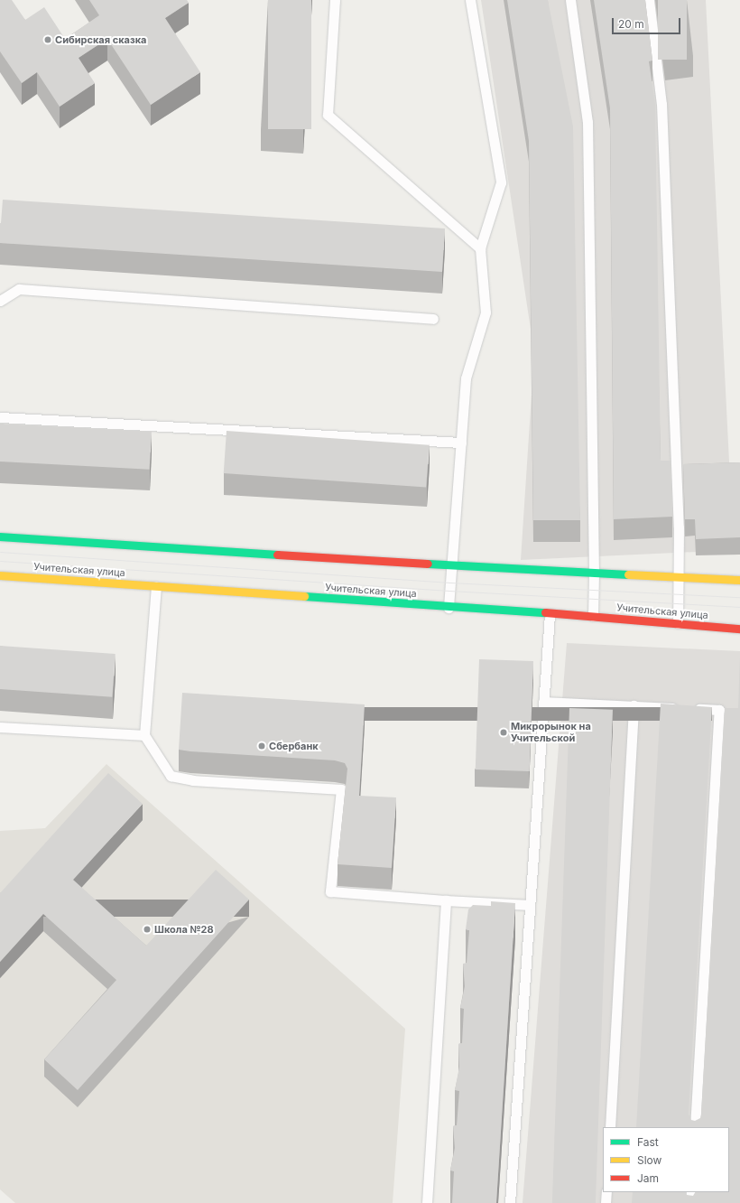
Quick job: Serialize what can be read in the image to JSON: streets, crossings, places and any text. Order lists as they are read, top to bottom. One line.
{"streets":{"main road":["Учительская улица"]},"places":["Сибирская сказка","Микрорынок на Учительской","Сбербанк","Школа №28"],"legend":["Fast","Slow","Jam"],"scale_bar":"20 m"}
